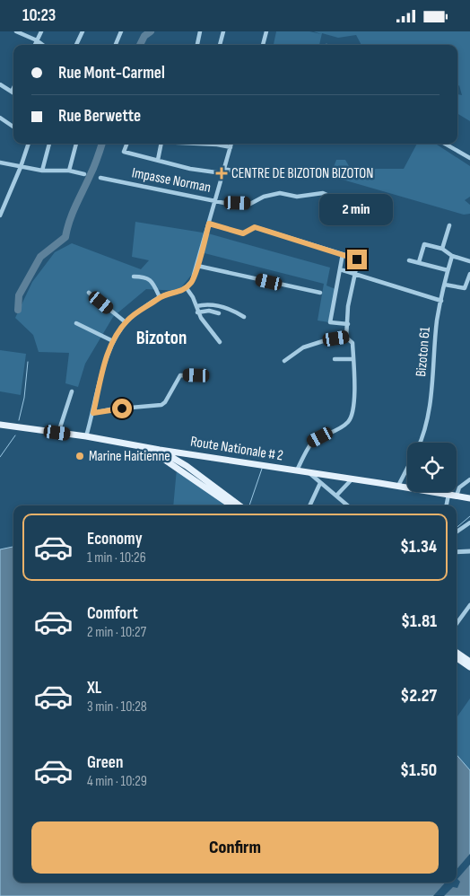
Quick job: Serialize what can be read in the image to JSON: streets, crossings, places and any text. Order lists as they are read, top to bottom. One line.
{"streets":{"main road":["Route Nationale # 2"],"street":["Impasse Norman","Bizoton 61"]},"districts":["Bizoton"],"places":{"health":["CENTRE DE BIZOTON BIZOTON"],"other":["Marine Haitienne"]},"page":{"status":"10:23","banner":["Rue Mont-Carmel","Rue Berwette"],"bubble":"2 min","list":[{"name":"Economy","note":"1 min · 10:26","value":"$1.34"},{"name":"Comfort","note":"2 min · 10:27","value":"$1.81"},{"name":"XL","note":"3 min · 10:28","value":"$2.27"},{"name":"Green","note":"4 min · 10:29","value":"$1.50"}],"buttons":"Confirm"}}
